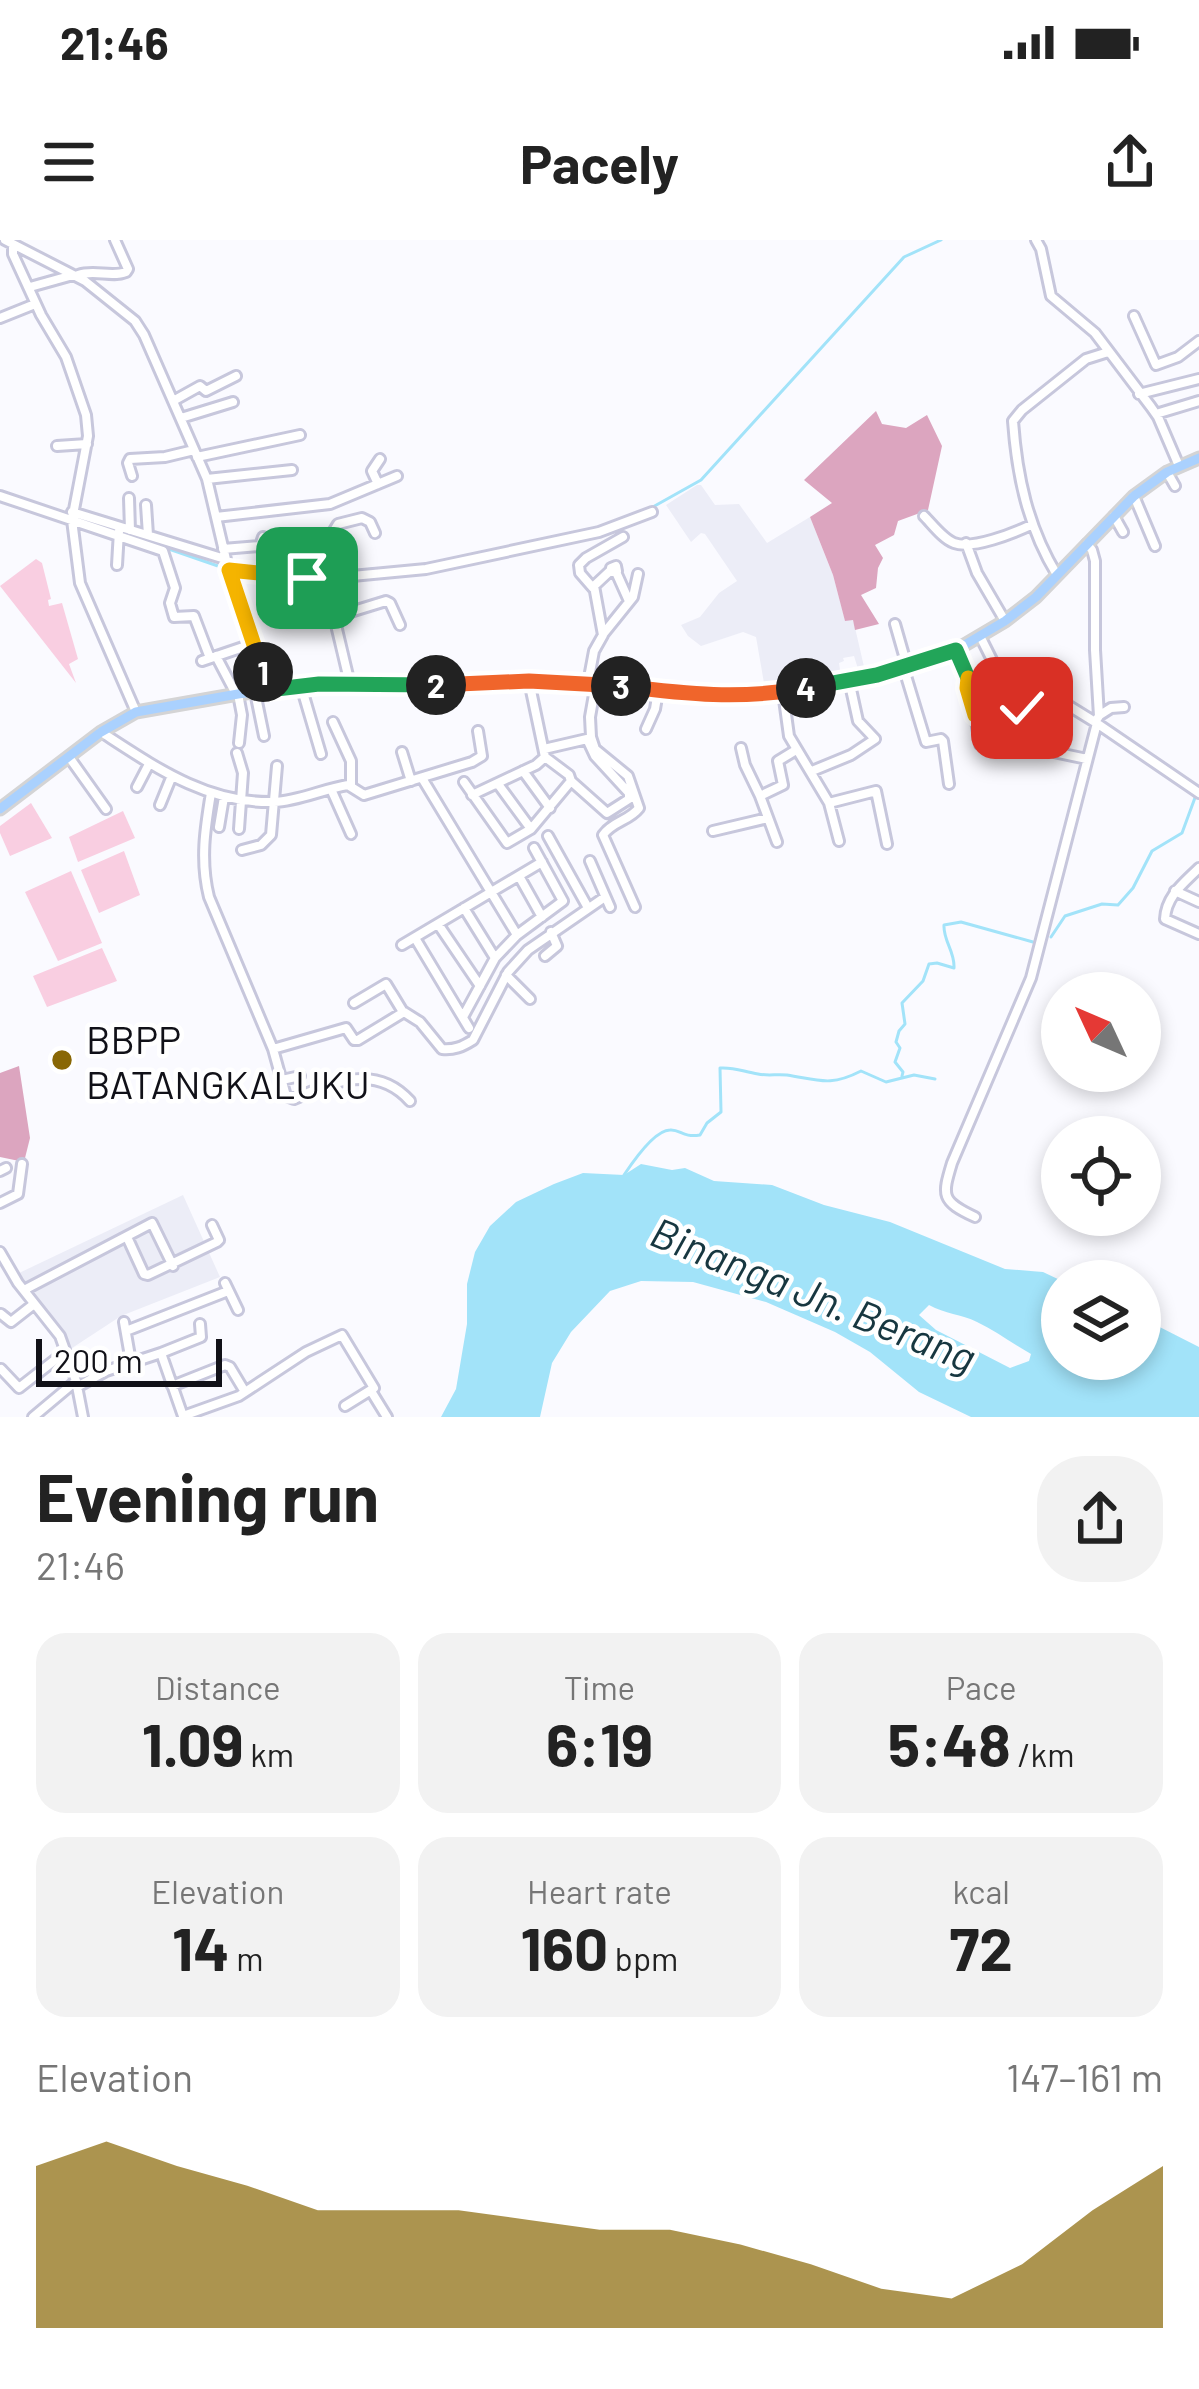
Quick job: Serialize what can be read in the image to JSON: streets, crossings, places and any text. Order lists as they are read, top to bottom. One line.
{"water":["Binanga Jn. Berang"],"places":["BBPP BATANGKALUKU"],"scale_bar":"200 m","north":"top left","page":{"status":"21:46","header":"Pacely","pins":["1","2","3","4"],"scale":"200 m","heading":["Evening run","21:46"],"stats":[["Distance","1.09 km"],["Time","6:19"],["Pace","5:48 /km"],["Elevation","14 m"],["Heart rate","160 bpm"],["kcal","72"]],"chart":["Elevation","147–161 m"]}}
